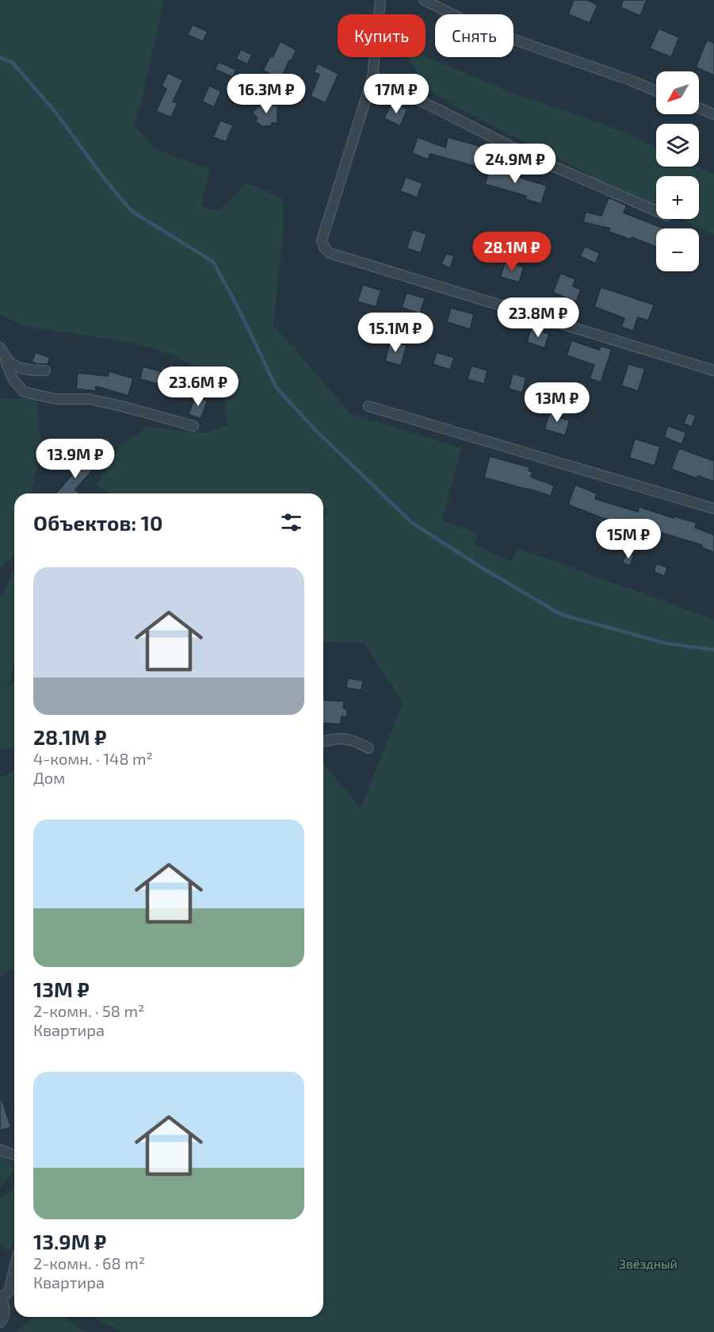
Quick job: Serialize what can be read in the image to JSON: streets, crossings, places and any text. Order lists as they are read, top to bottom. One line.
{"parks":["Звёздный"],"north":"bottom left","page":{"chip":["Купить","Снять"],"map_buttons":["+","−"],"price":["16.3M ₽","17M ₽","24.9M ₽","28.1M ₽","23.8M ₽","15.1M ₽","23.6M ₽","13M ₽","13.9M ₽","15M ₽"],"heading":"Объектов: 10","list":[{"name":"28.1M ₽","note":"4-комн. · 148 m² · Дом"},{"name":"13M ₽","note":"2-комн. · 58 m² · Квартира"},{"name":"13.9M ₽","note":"2-комн. · 68 m² · Квартира"}]}}
